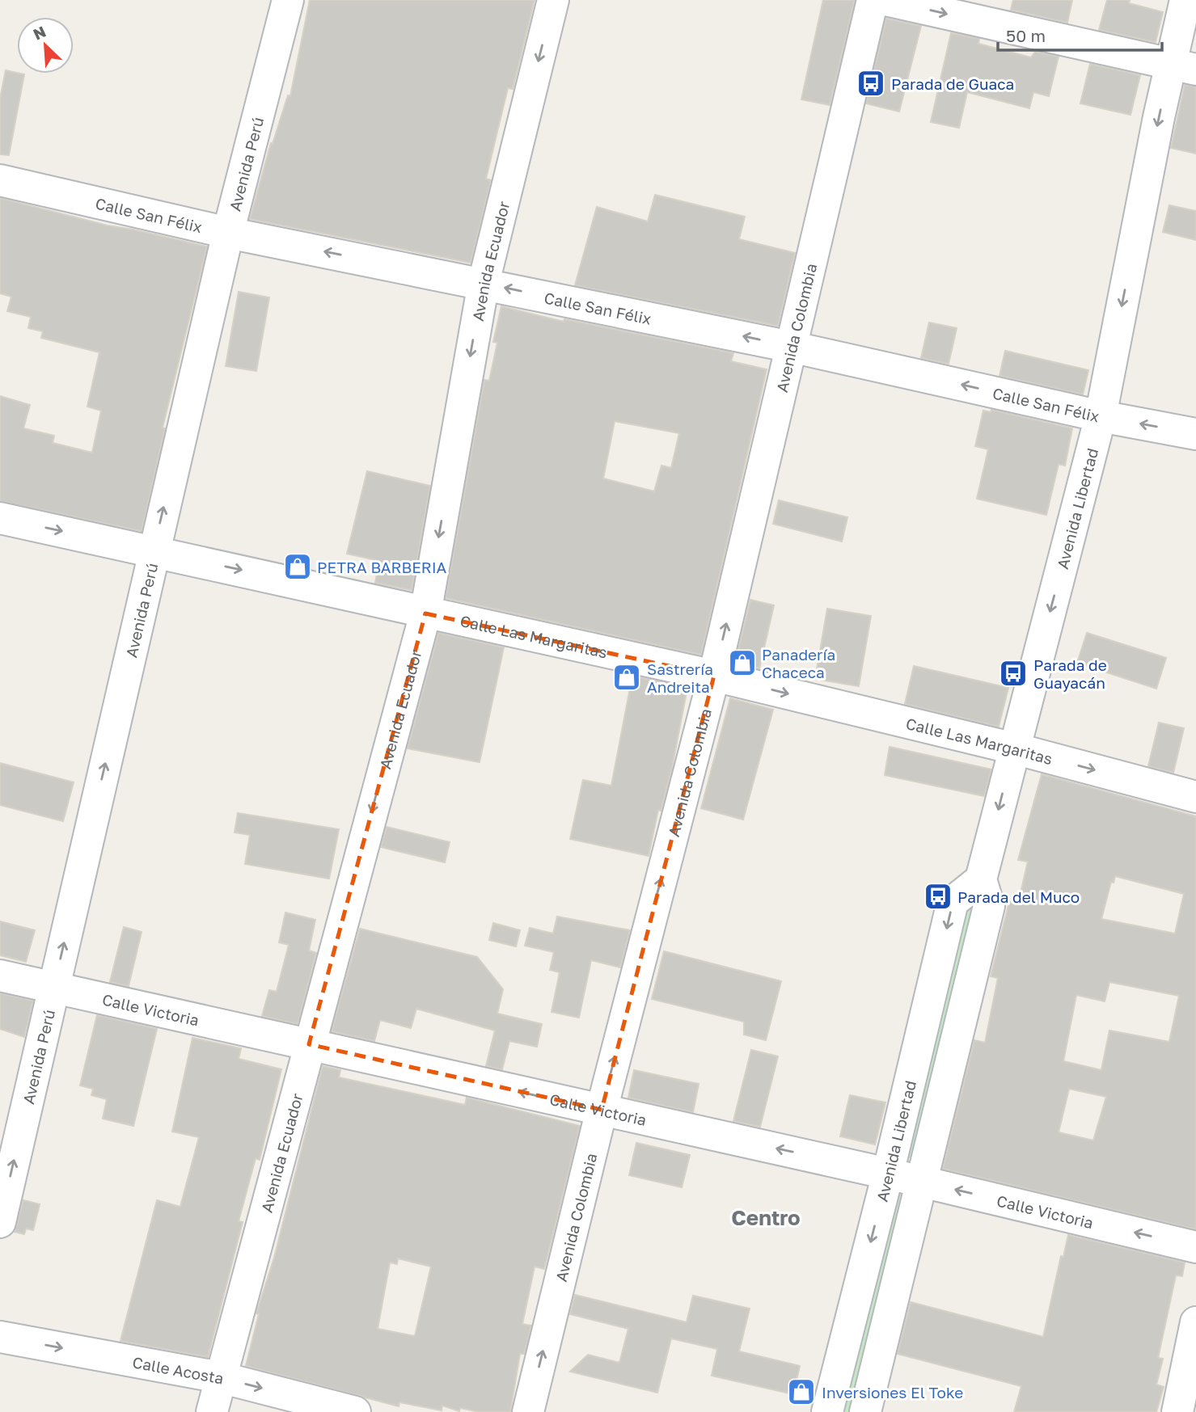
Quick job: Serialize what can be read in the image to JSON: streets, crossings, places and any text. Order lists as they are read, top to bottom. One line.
{"streets":{"street":["Avenida Perú","Calle San Félix","Avenida Ecuador","Avenida Colombia","Avenida Libertad","Calle Las Margaritas","Calle Victoria","Calle Acosta"]},"crossings":[["Avenida Perú","Calle San Félix"],["Avenida Perú","Calle Las Margaritas"],["Avenida Perú","Calle Victoria"],["Calle San Félix","Avenida Ecuador"],["Calle San Félix","Avenida Colombia"],["Calle San Félix","Avenida Libertad"],["Avenida Ecuador","Calle Las Margaritas"],["Avenida Ecuador","Calle Victoria"],["Avenida Ecuador","Calle Acosta"],["Avenida Colombia","Calle Las Margaritas"],["Avenida Colombia","Calle Victoria"],["Avenida Libertad","Calle Las Margaritas"],["Avenida Libertad","Calle Victoria"]],"one_way":["Avenida Perú","Calle San Félix","Avenida Ecuador","Avenida Colombia","Calle Las Margaritas","Calle Victoria","Calle Acosta"],"districts":["Centro"],"places":{"bus stop":["Parada de Guaca","Parada de Guayacán","Parada del Muco"],"shop":["PETRA BARBERIA","Panadería Chaceca","Sastrería Andreita","Inversiones El Toke"]},"scale_bar":"50 m","north":"top left"}
